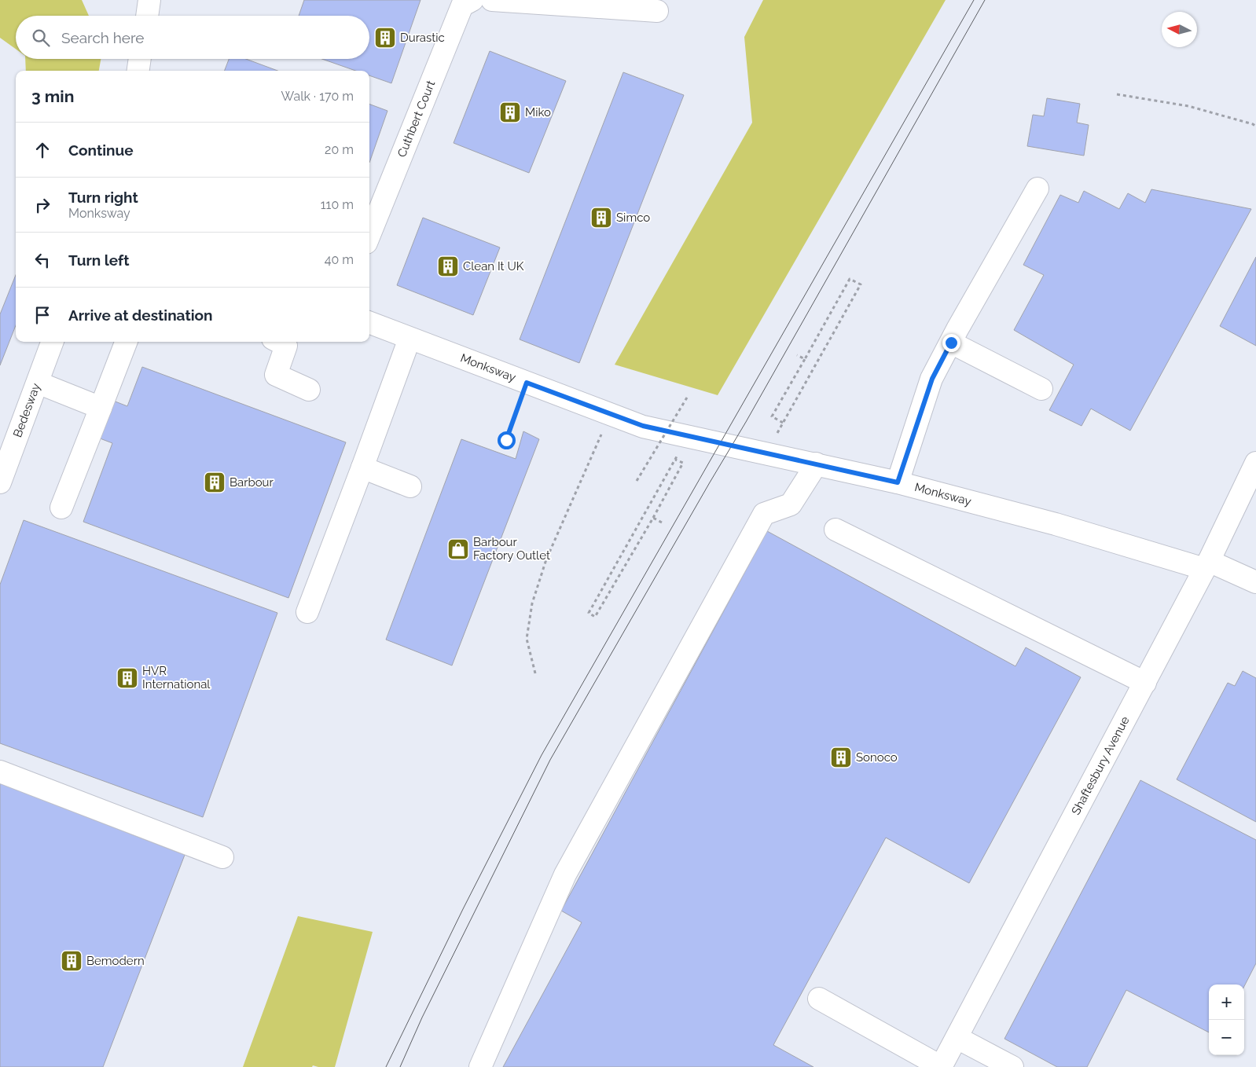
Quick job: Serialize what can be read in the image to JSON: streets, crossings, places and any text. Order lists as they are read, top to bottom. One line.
{"streets":{"street":["Cuthbert Court","Monksway","Bedesway","Shaftesbury Avenue"]},"crossings":[["Monksway","Shaftesbury Avenue"]],"places":{"building":["Durastic","Miko","Simco","Clean It UK","Barbour","HVR International","Sonoco","Bemodern"],"shop":["Barbour Factory Outlet"]},"north":"left","page":{"search":"Search here","heading":["3 min","Walk · 170 m"],"list":[["Continue","20 m"],["Turn right","Monksway","110 m"],["Turn left","40 m"],"Arrive at destination"],"map_buttons":["+","−"]}}
